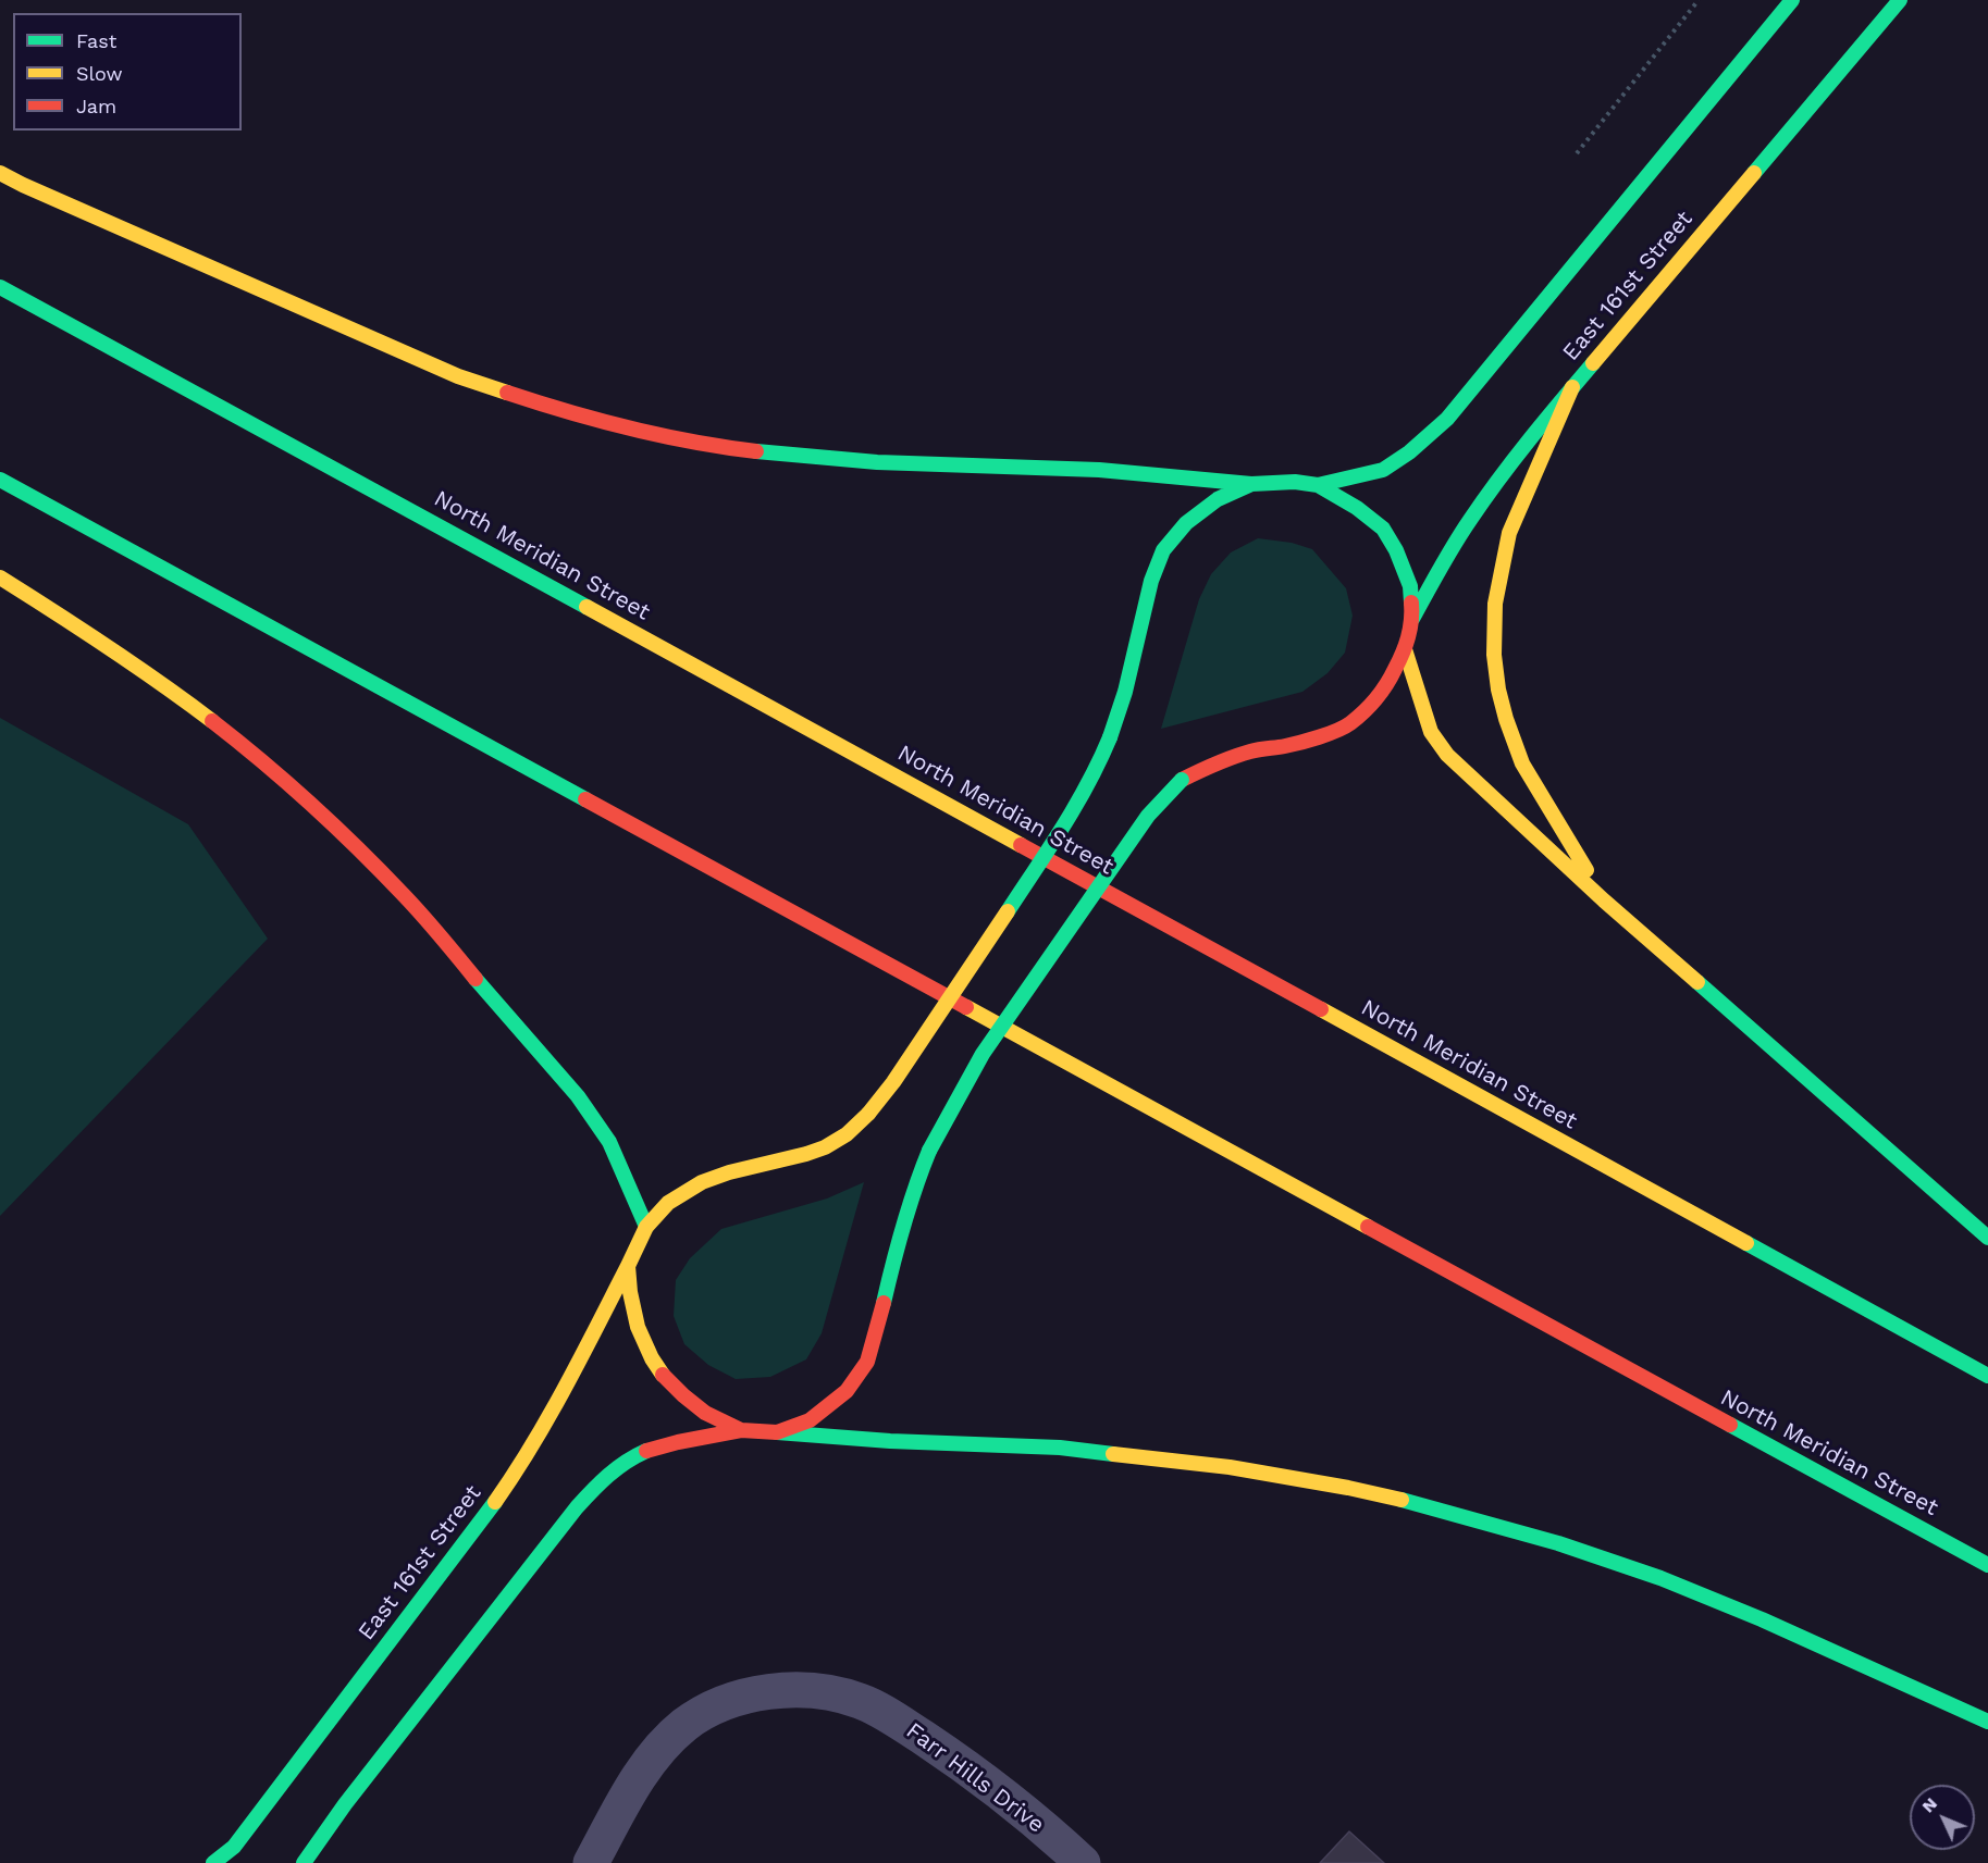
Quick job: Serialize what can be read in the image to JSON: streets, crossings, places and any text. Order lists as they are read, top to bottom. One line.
{"streets":{"main road":["East 161st Street","North Meridian Street"],"street":["Farr Hills Drive"]},"legend":["Fast","Slow","Jam"],"north":"top left"}
